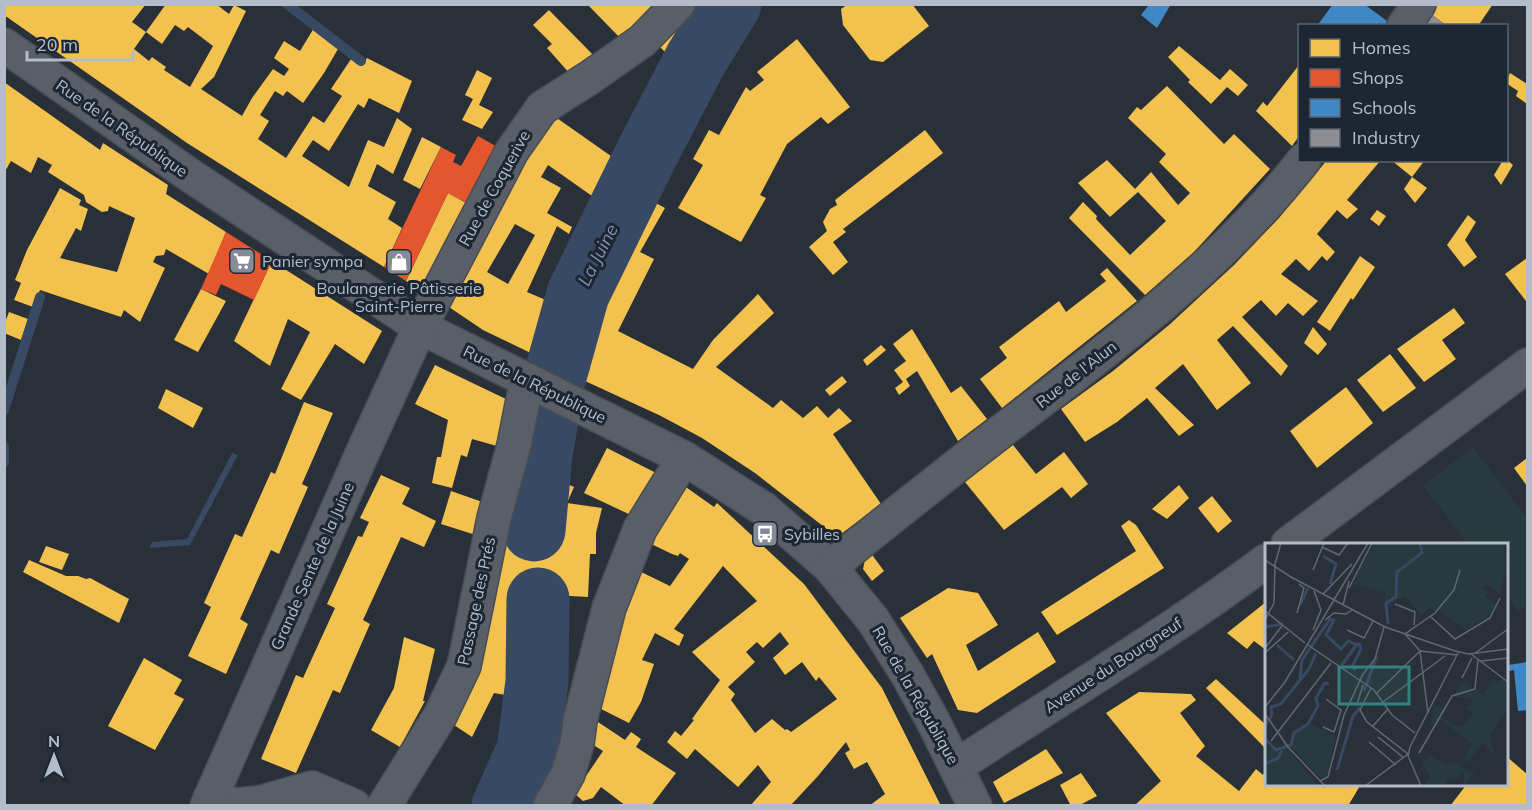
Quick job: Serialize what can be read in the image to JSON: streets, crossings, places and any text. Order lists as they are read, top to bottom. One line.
{"streets":{"street":["Rue de la République","Rue de Coquerive","Rue de l'Alun","Grande Sente de la Juine","Passage des Prés","Avenue du Bourgneuf"]},"crossings":[["Rue de la République","Rue de Coquerive"],["Rue de la République","Rue de l'Alun"],["Rue de la République","Grande Sente de la Juine"],["Rue de la République","Passage des Prés"],["Rue de la République","Avenue du Bourgneuf"],["Rue de Coquerive","Grande Sente de la Juine"]],"water":["La Juine"],"places":{"supermarket":["Panier sympa"],"shop":["Boulangerie Pâtisserie Saint-Pierre"],"bus stop":["Sybilles"]},"legend":["Homes","Shops","Schools","Industry"],"scale_bar":"20 m","north":"top"}
